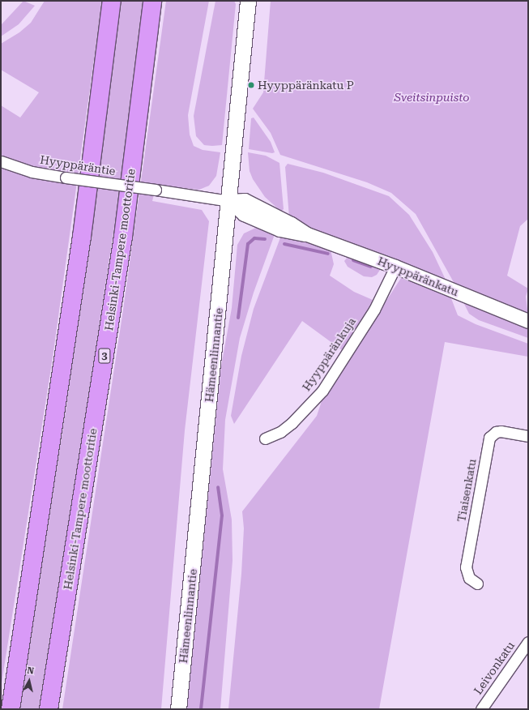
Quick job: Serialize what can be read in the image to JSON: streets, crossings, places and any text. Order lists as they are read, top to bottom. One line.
{"streets":{"highway":["Helsinki-Tampere moottoritie","3"],"main road":["Hämeenlinnantie"],"street":["Hyyppäräntie","Hyyppäränkatu","Hyyppäränkuja","Tiaisenkatu","Leivonkatu"]},"crossings":[["Hyyppäräntie","Hyyppäränkatu"],["Hyyppäräntie","Hämeenlinnantie"],["Hyyppäränkatu","Hyyppäränkuja"],["Hyyppäränkatu","Hämeenlinnantie"]],"parks":["Sveitsinpuisto"],"places":["Hyyppäränkatu P"],"north":"top"}
